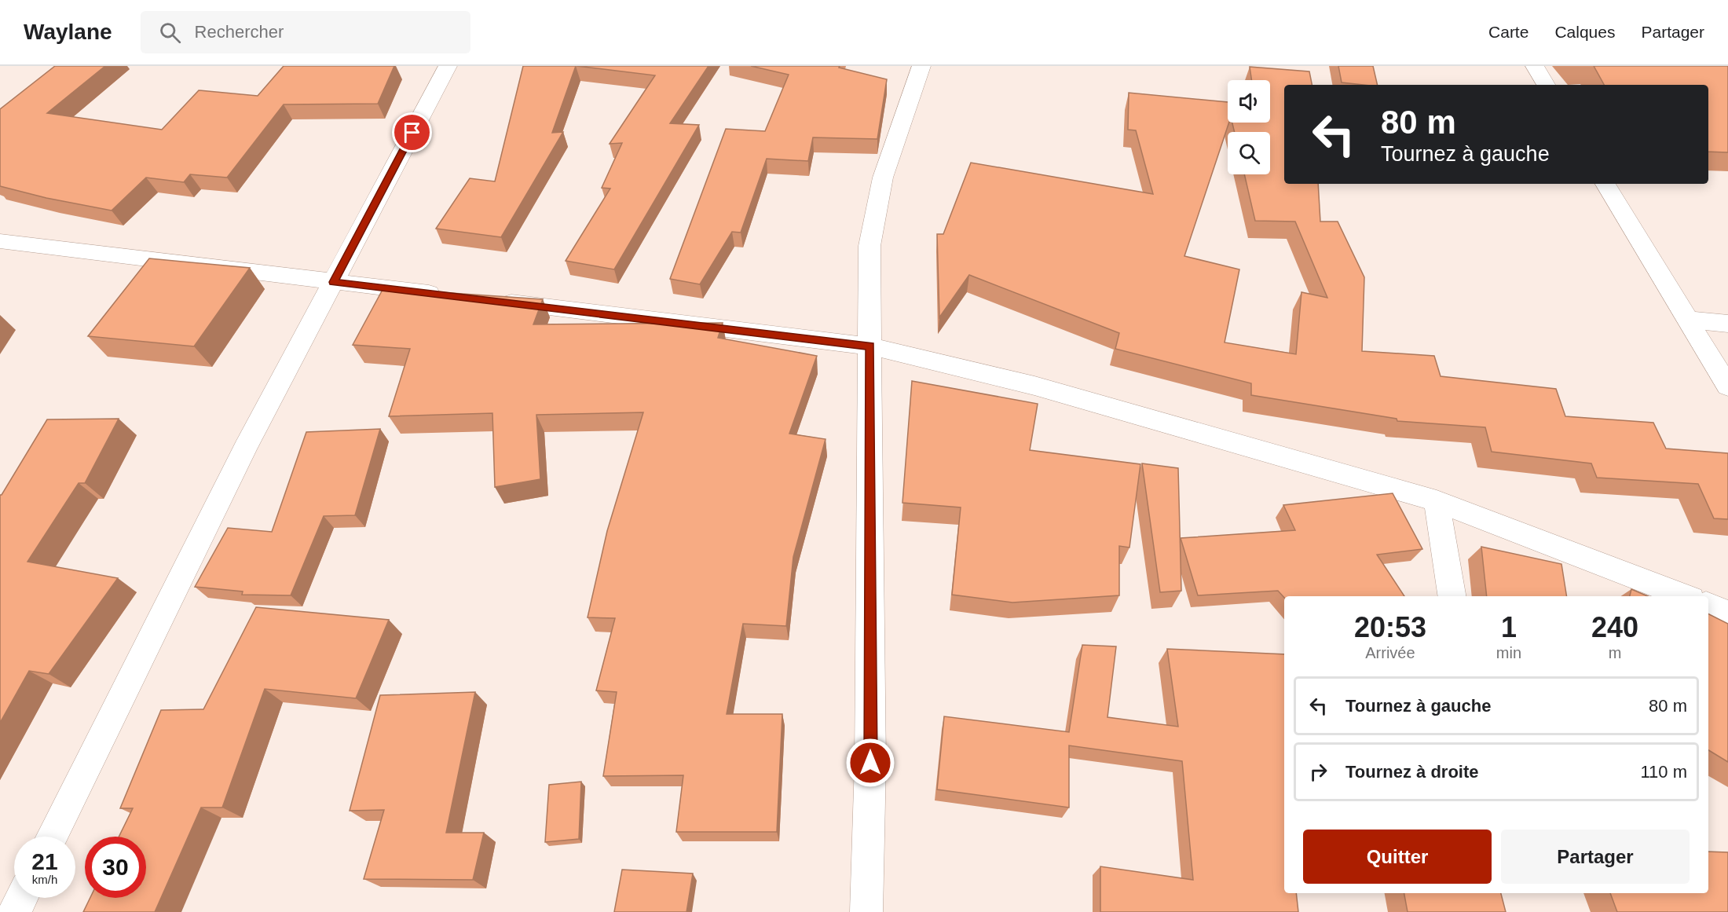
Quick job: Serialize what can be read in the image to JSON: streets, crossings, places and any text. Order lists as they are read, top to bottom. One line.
{"page":{"header":"Waylane","search":"Rechercher","nav":["Carte","Calques","Partager"],"turn":["80 m","Tournez à gauche"],"eta":["20:53","Arrivée","1","min","240","m"],"list":[{"name":"Tournez à gauche","value":"80 m"},{"name":"Tournez à droite","value":"110 m"}],"buttons":["Quitter","Partager"],"speed":"21 km/h","limit":"30"}}
